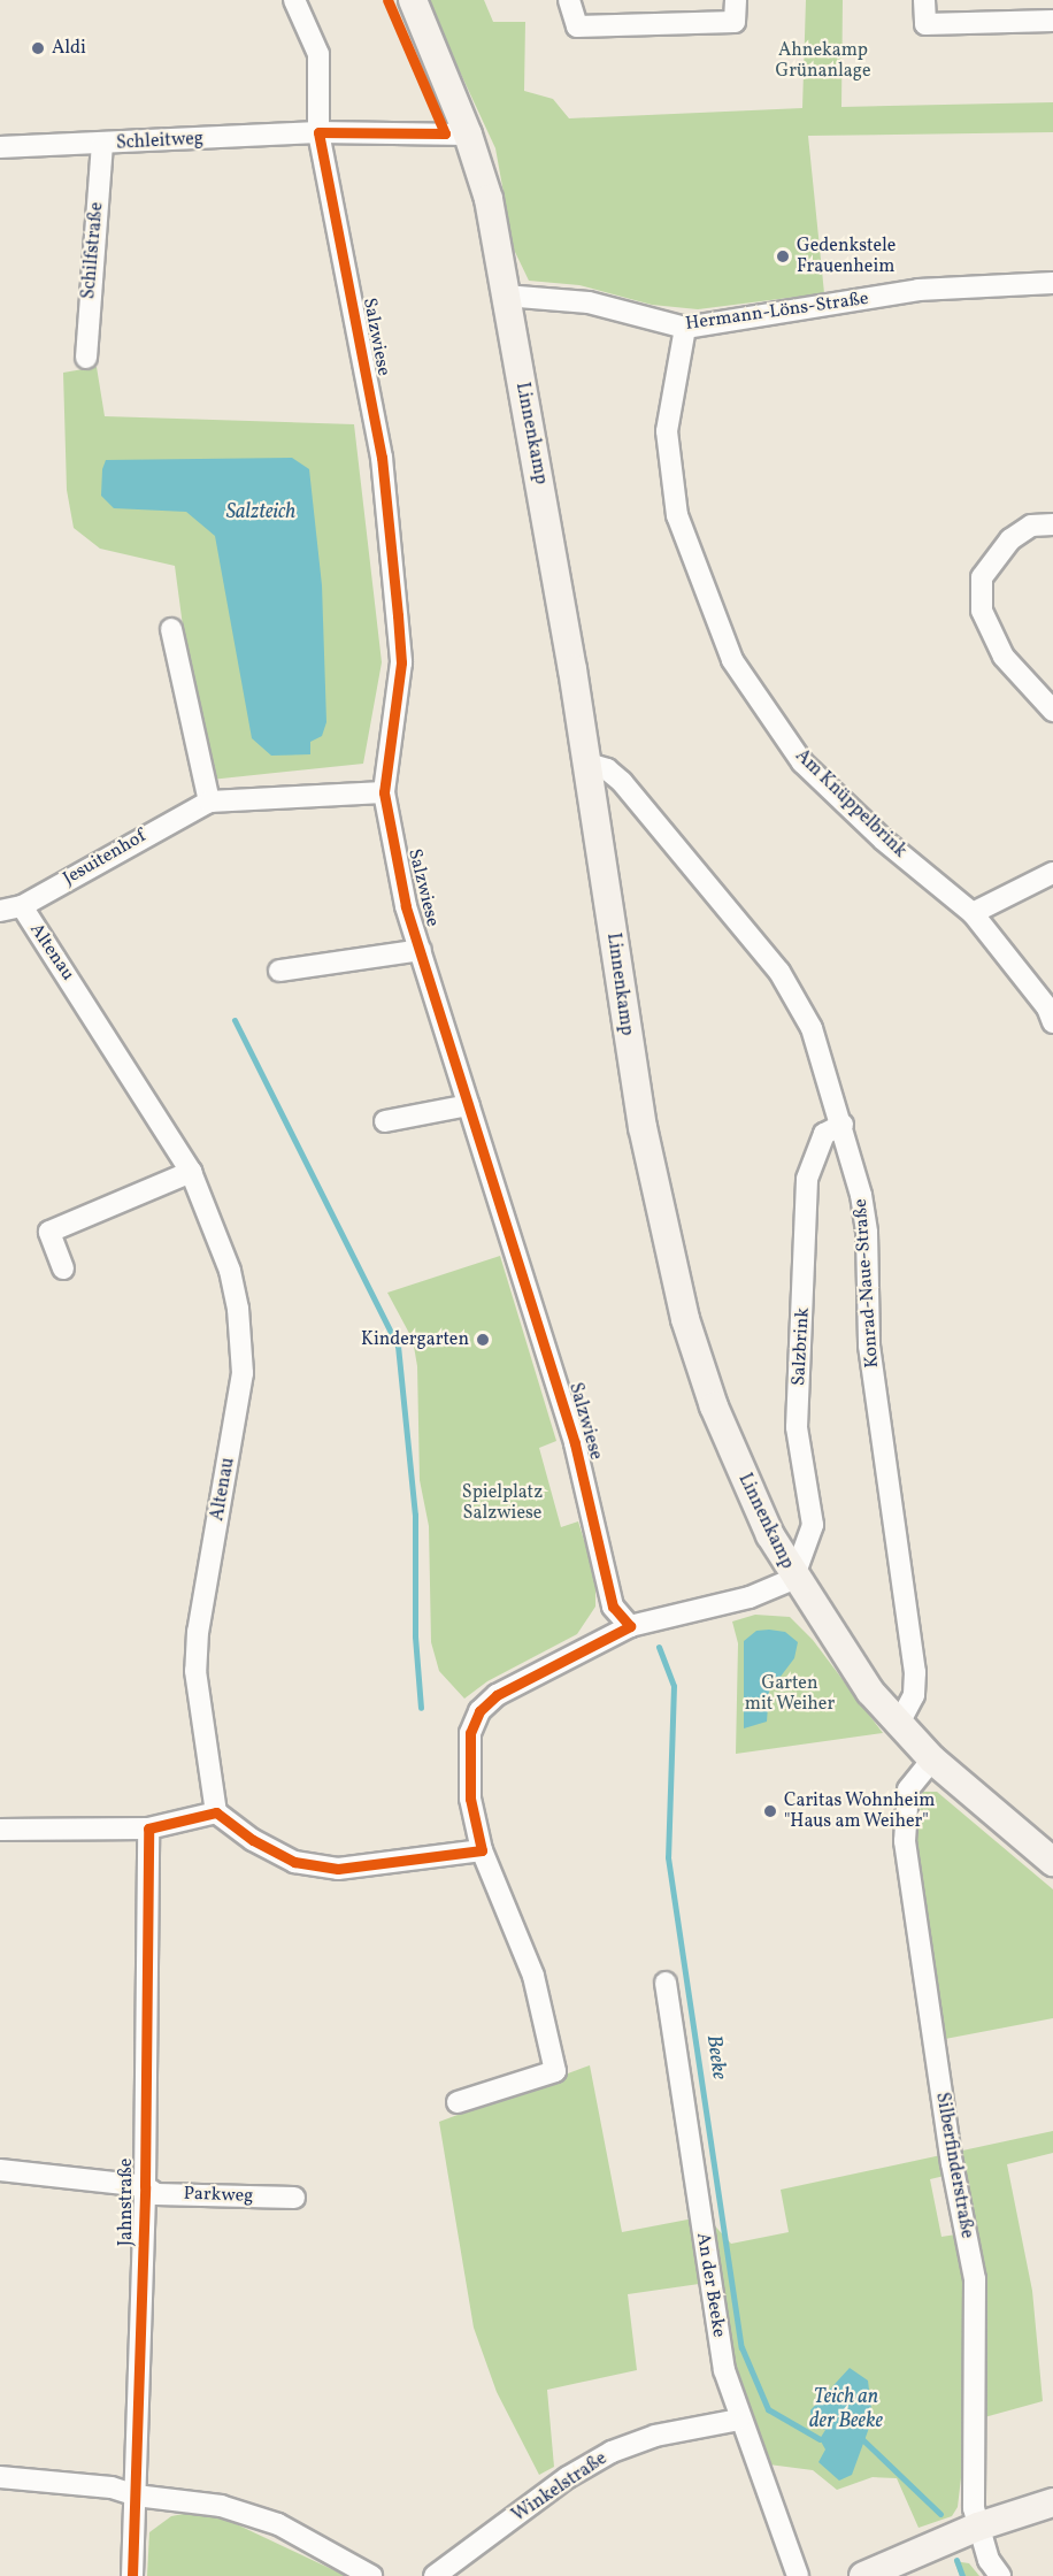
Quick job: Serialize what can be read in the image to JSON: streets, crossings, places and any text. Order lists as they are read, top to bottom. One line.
{"streets":{"main road":["Linnenkamp"],"street":["Schleitweg","Schilfstraße","Hermann-Löns-Straße","Salzwiese","Am Knüppelbrink","Jesuitenhof","Altenau","Konrad-Naue-Straße","Salzbrink","Silberfinderstraße","Parkweg","Jahnstraße","An der Beeke","Winkelstraße"]},"crossings":[["Schleitweg","Schilfstraße"],["Schleitweg","Salzwiese"],["Schleitweg","Linnenkamp"],["Hermann-Löns-Straße","Linnenkamp"],["Hermann-Löns-Straße","Am Knüppelbrink"],["Salzwiese","Jesuitenhof"],["Linnenkamp","Konrad-Naue-Straße"],["Linnenkamp","Salzbrink"],["Linnenkamp","Silberfinderstraße"],["Jesuitenhof","Altenau"],["Konrad-Naue-Straße","Salzbrink"],["Parkweg","Jahnstraße"],["An der Beeke","Winkelstraße"]],"water":["Salzteich","Beeke","Teich an der Beeke"],"parks":["Ahnekamp Grünanlage","Spielplatz Salzwiese","Garten mit Weiher"],"places":["Aldi","Gedenkstele Frauenheim","Kindergarten","Caritas Wohnheim \"Haus am Weiher\""]}
